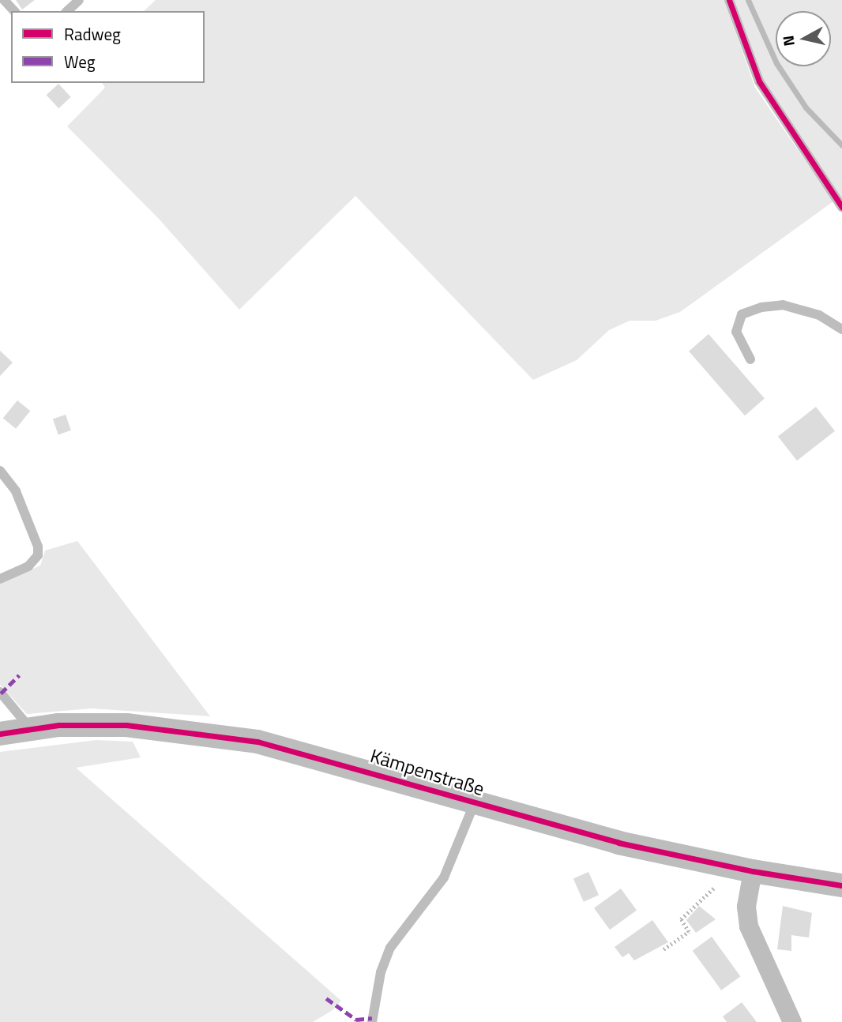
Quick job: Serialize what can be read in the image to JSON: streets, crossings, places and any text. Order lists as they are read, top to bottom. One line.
{"streets":{"street":["Kämpenstraße"]},"legend":["Radweg","Weg"],"north":"left"}
